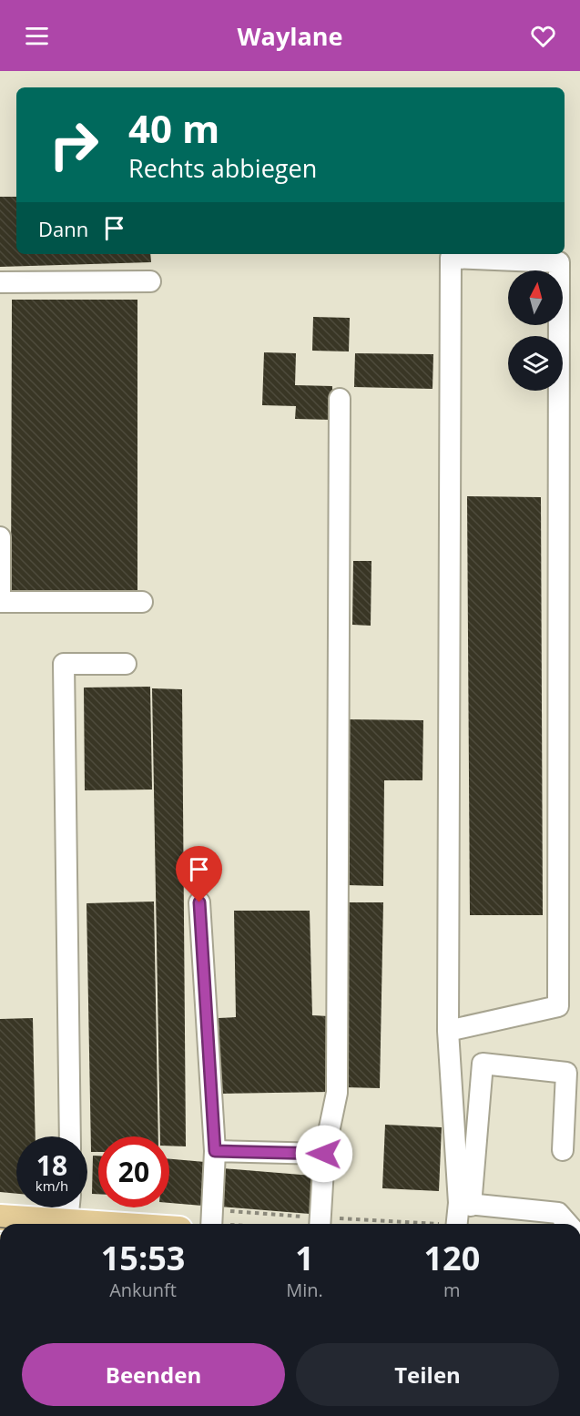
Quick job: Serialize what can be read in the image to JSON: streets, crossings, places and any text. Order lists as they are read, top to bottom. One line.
{"north":"top","page":{"header":"Waylane","turn":["40 m","Rechts abbiegen"],"then":"Dann","speed":"18 km/h","limit":"20","eta":["15:53","Ankunft","1","Min.","120","m"],"buttons":["Beenden","Teilen"]}}
